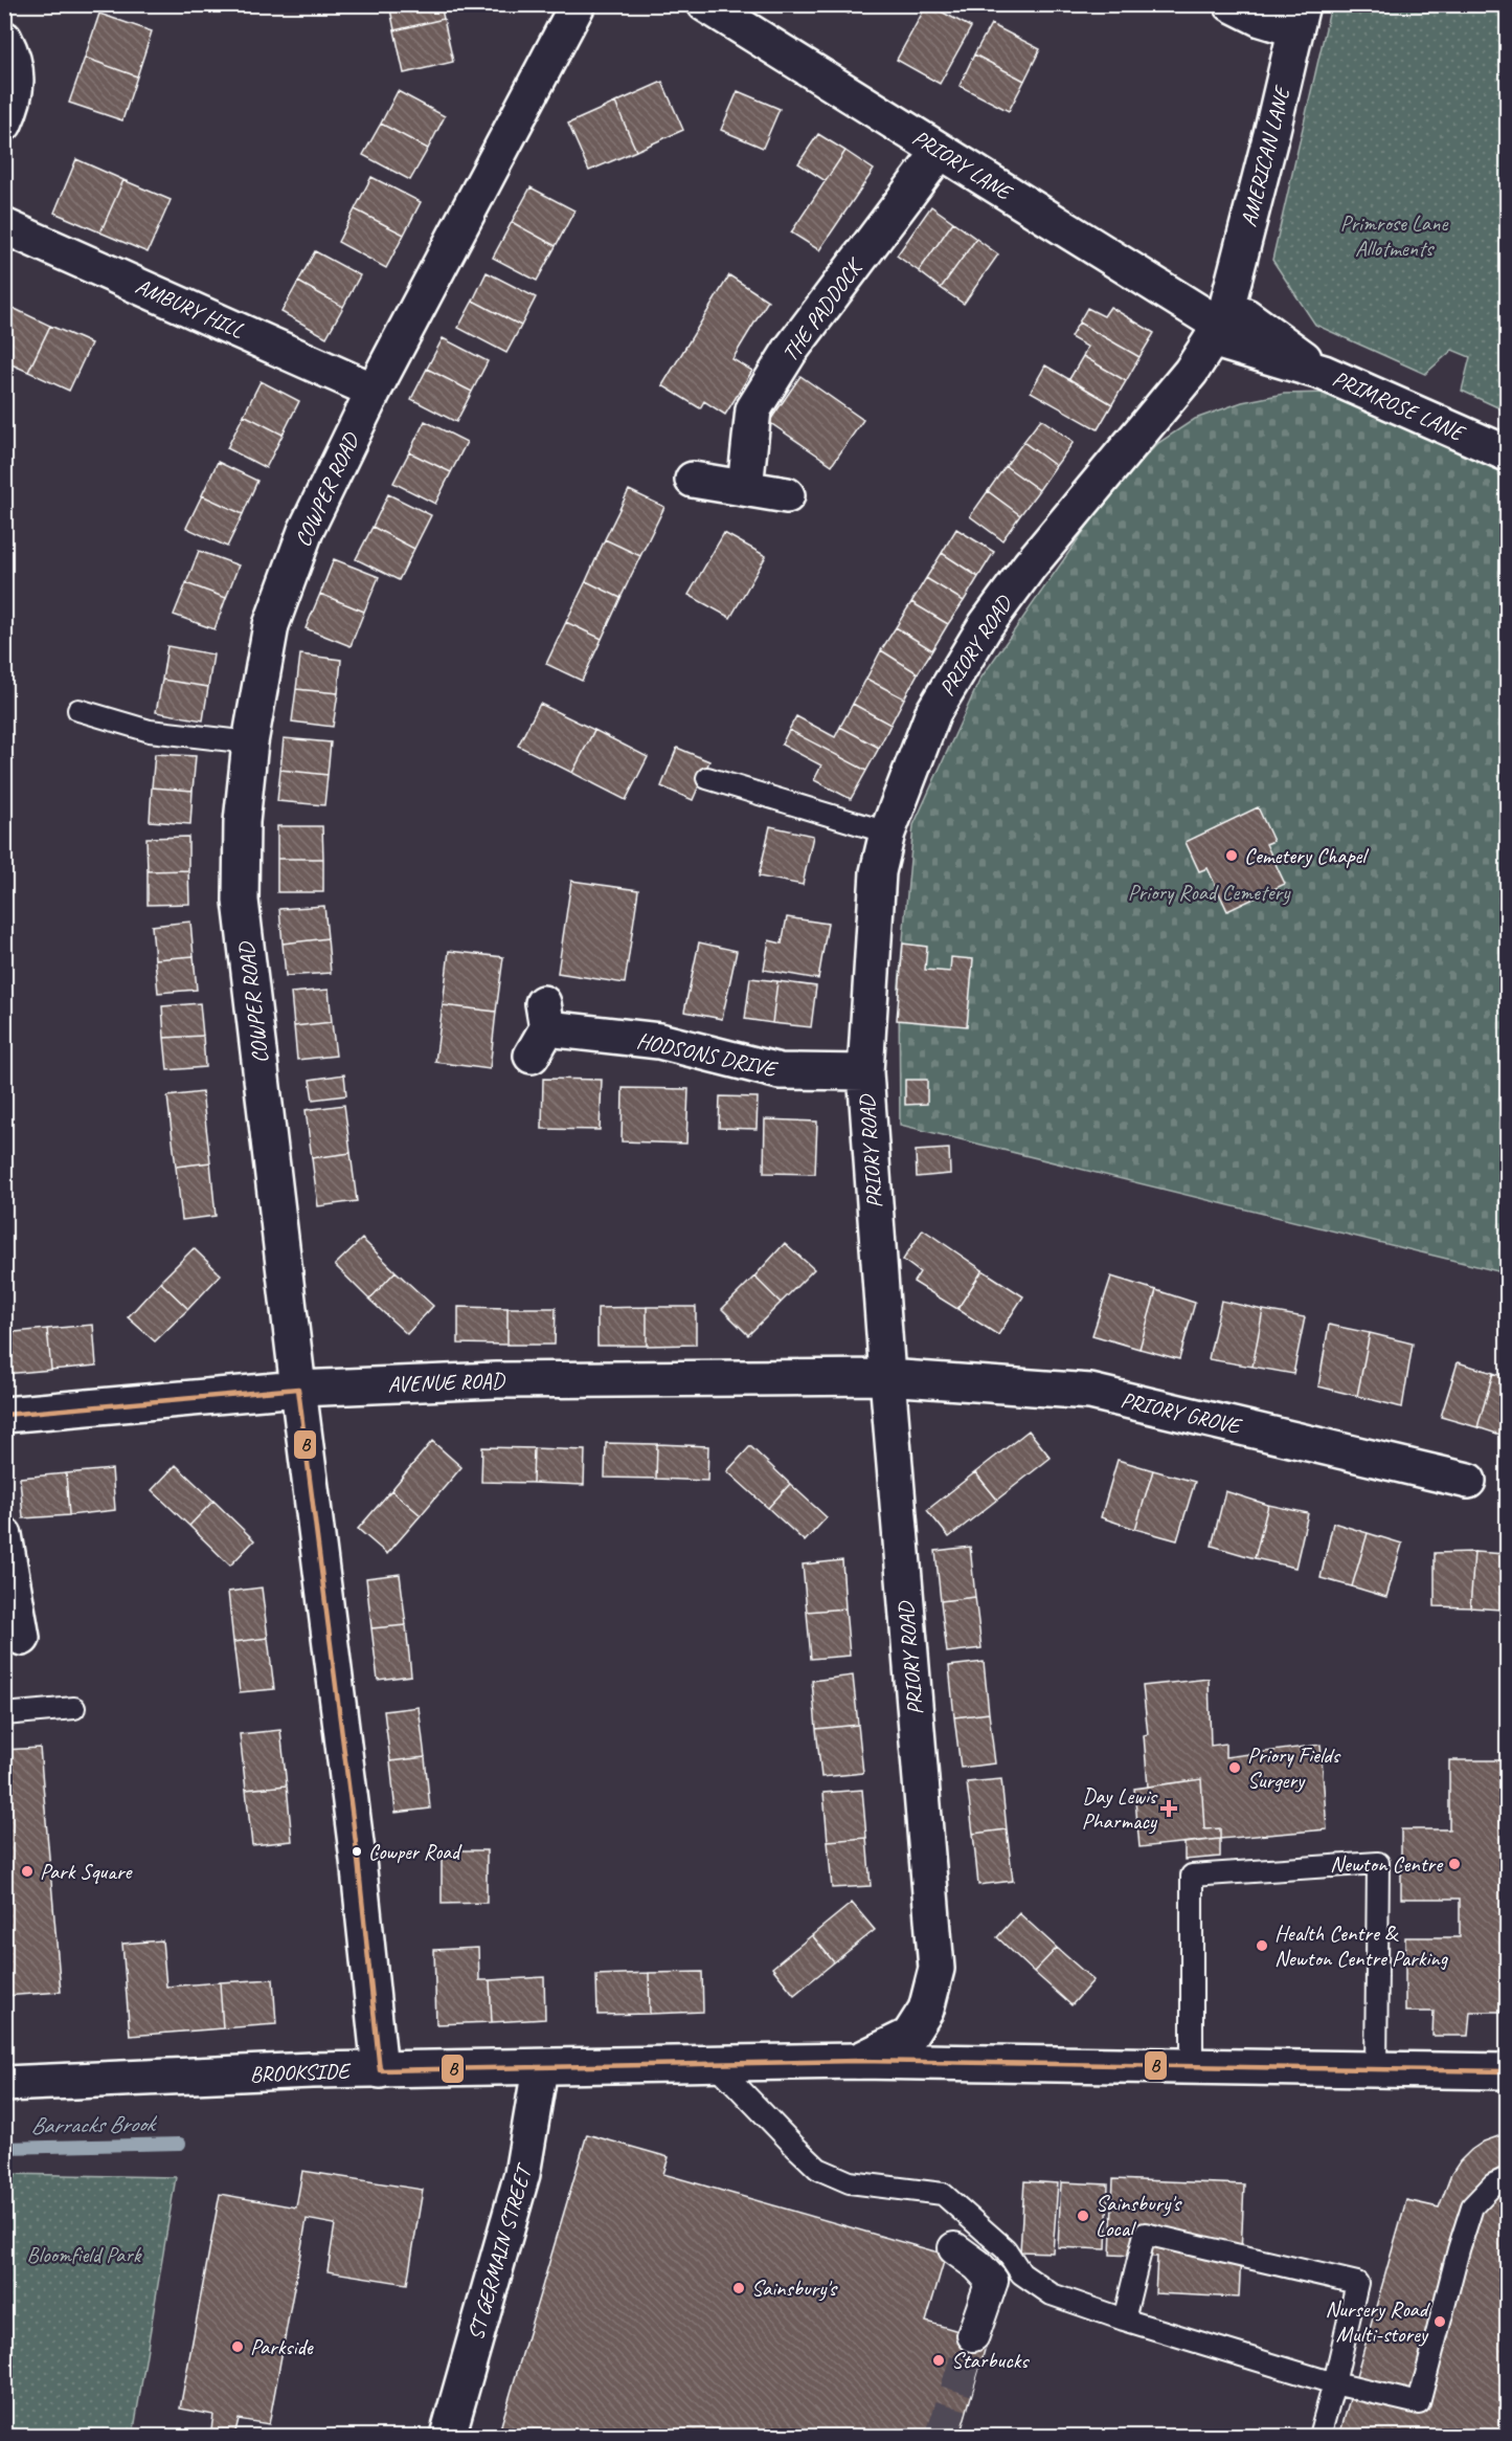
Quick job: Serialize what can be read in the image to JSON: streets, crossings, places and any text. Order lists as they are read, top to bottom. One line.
{"streets":{"street":["AMERICAN LANE","PRIORY LANE","AMBURY HILL","THE PADDOCK","PRIMROSE LANE","COWPER ROAD","PRIORY ROAD","HODSONS DRIVE","AVENUE ROAD","PRIORY GROVE","BROOKSIDE","ST GERMAIN STREET"]},"crossings":[["AMERICAN LANE","PRIORY LANE"],["AMERICAN LANE","PRIMROSE LANE"],["AMERICAN LANE","PRIORY ROAD"],["PRIORY LANE","THE PADDOCK"],["PRIORY LANE","PRIMROSE LANE"],["PRIORY LANE","PRIORY ROAD"],["AMBURY HILL","COWPER ROAD"],["PRIMROSE LANE","PRIORY ROAD"],["COWPER ROAD","AVENUE ROAD"],["COWPER ROAD","BROOKSIDE"],["PRIORY ROAD","HODSONS DRIVE"],["PRIORY ROAD","AVENUE ROAD"],["PRIORY ROAD","PRIORY GROVE"],["PRIORY ROAD","BROOKSIDE"],["AVENUE ROAD","PRIORY GROVE"],["BROOKSIDE","ST GERMAIN STREET"]],"water":["Barracks Brook"],"parks":["Primrose Lane Allotments","Priory Road Cemetery","Bloomfield Park"],"places":{"other":["Cemetery Chapel","Priory Fields Surgery","Cowper Road","Newton Centre","Park Square","Health Centre & Newton Centre Parking","Sainsbury's Local","Sainsbury's","Nursery Road Multi-storey","Parkside","Starbucks"],"health":["Day Lewis Pharmacy"]},"lines":["transit line B"]}
